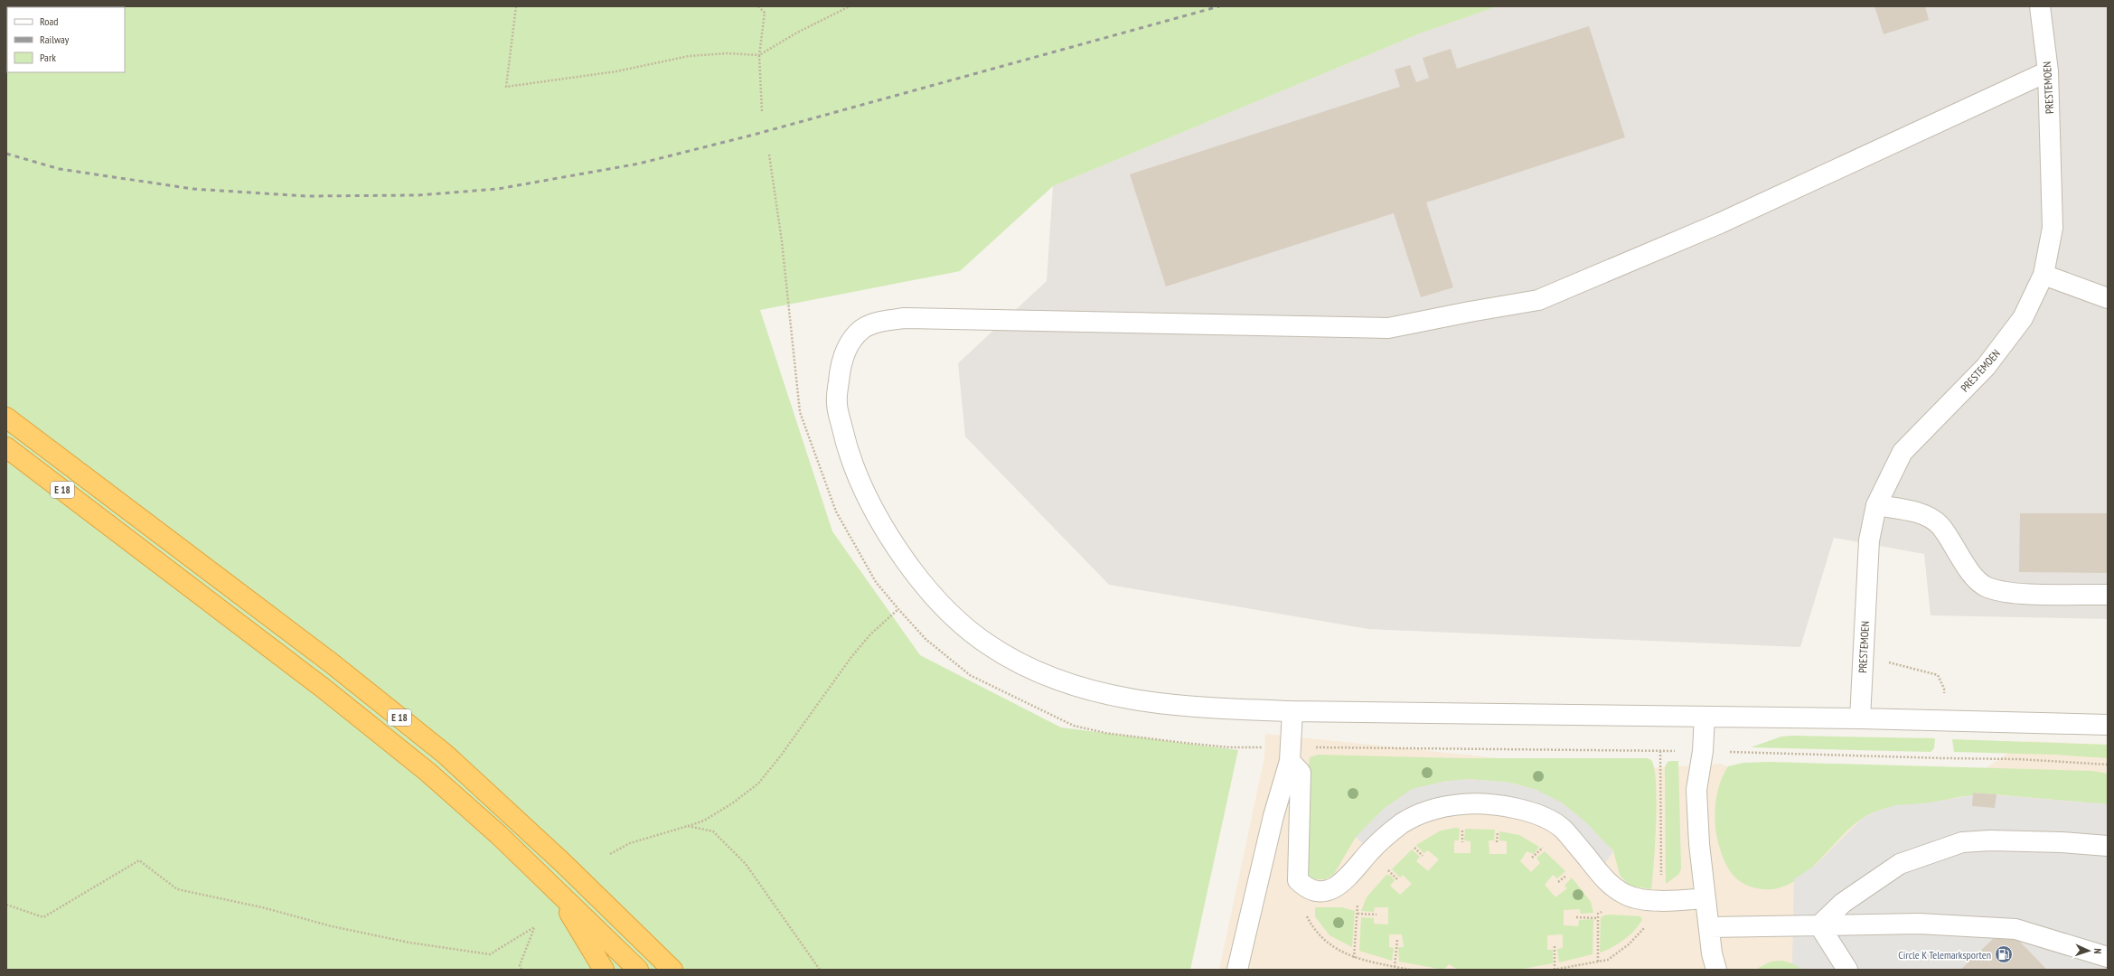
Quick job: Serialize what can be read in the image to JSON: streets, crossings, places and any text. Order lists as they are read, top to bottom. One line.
{"streets":{"highway":["E 18"],"street":["PRESTEMOEN"]},"places":{"fuel station":["Circle K Telemarksporten"]},"legend":["Road","Railway","Park"],"north":"right"}
